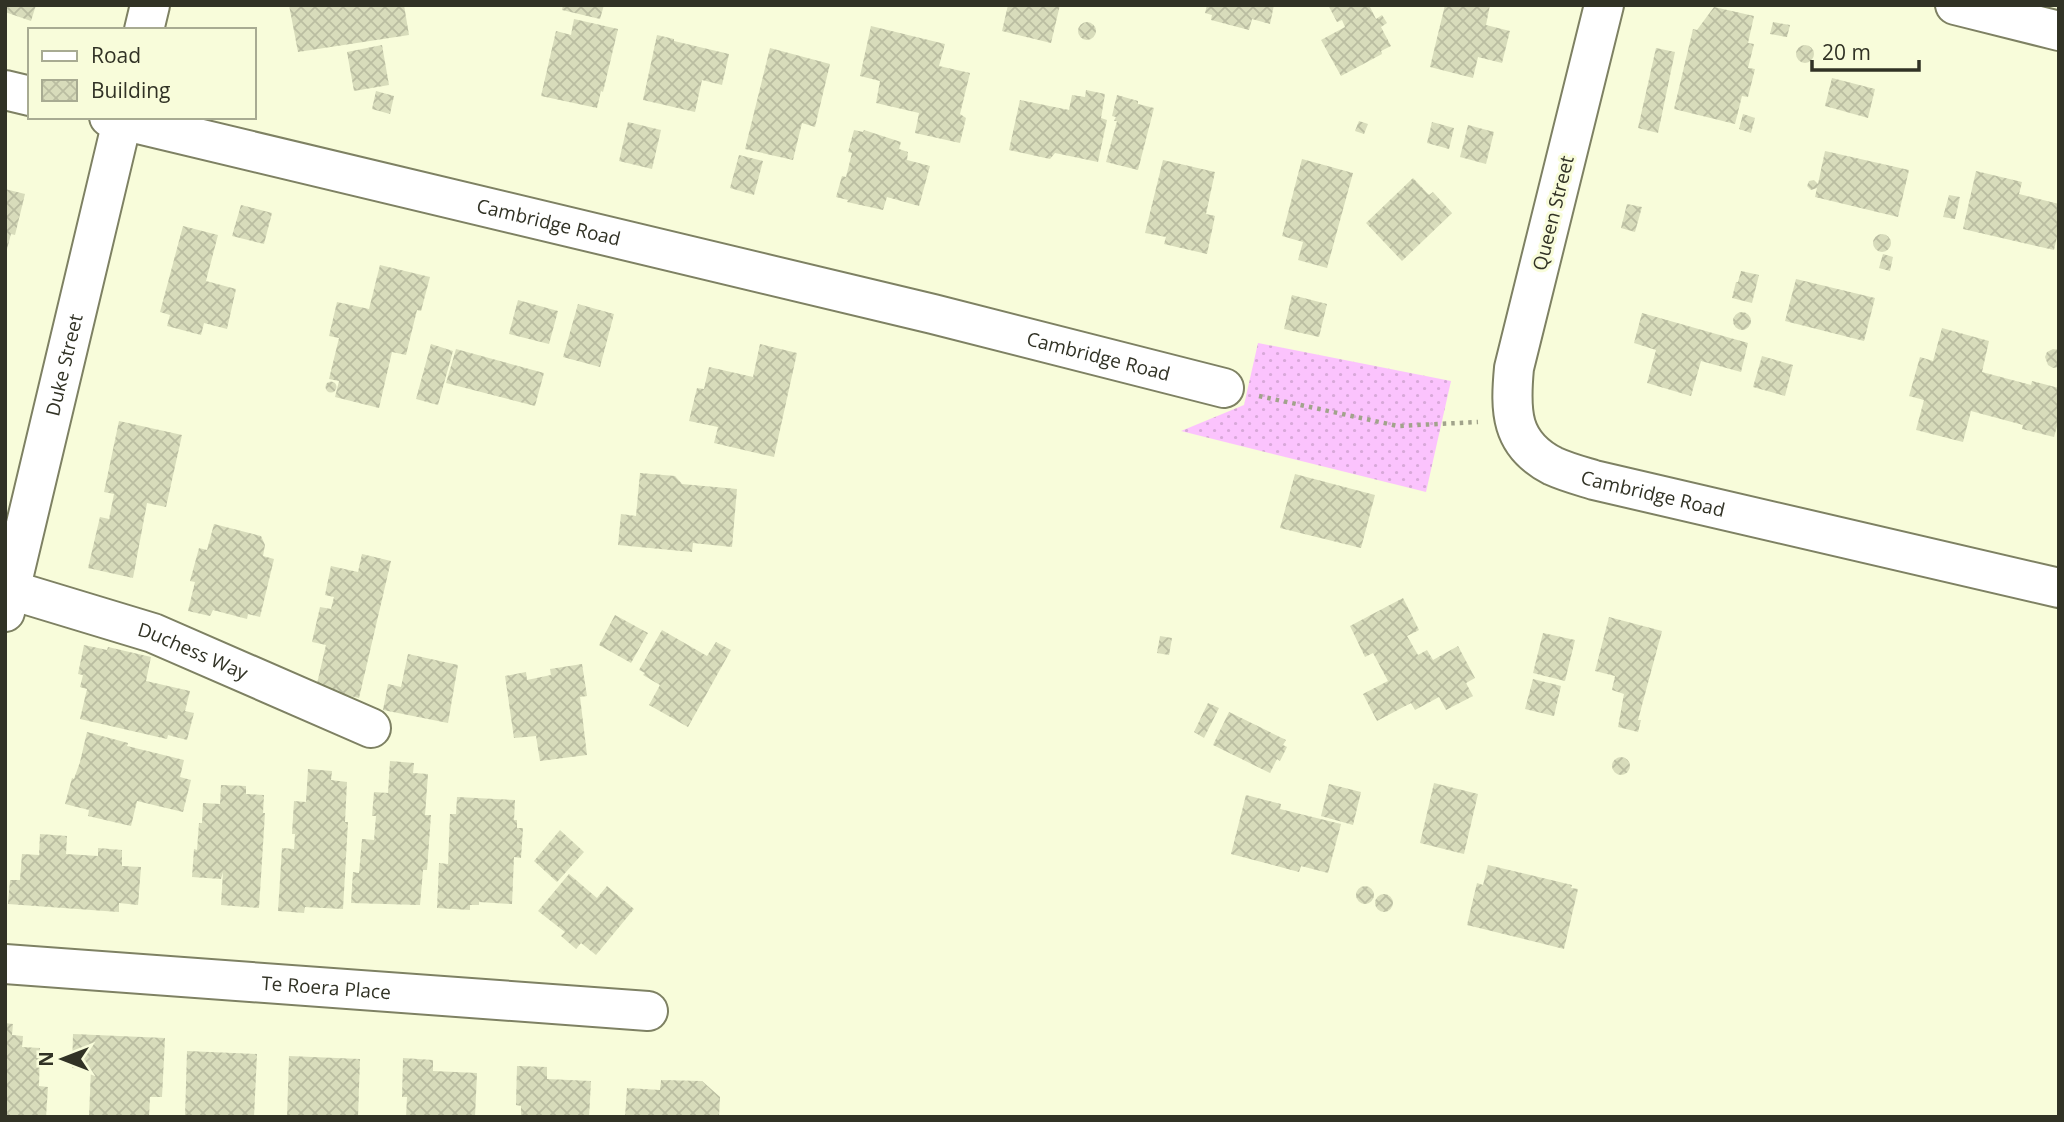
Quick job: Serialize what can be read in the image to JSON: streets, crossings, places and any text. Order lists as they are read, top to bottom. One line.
{"streets":{"street":["Queen Street","Cambridge Road","Duke Street","Duchess Way","Te Roera Place"]},"crossings":[["Queen Street","Cambridge Road"],["Duke Street","Duchess Way"]],"legend":["Road","Building"],"scale_bar":"20 m","north":"left"}
